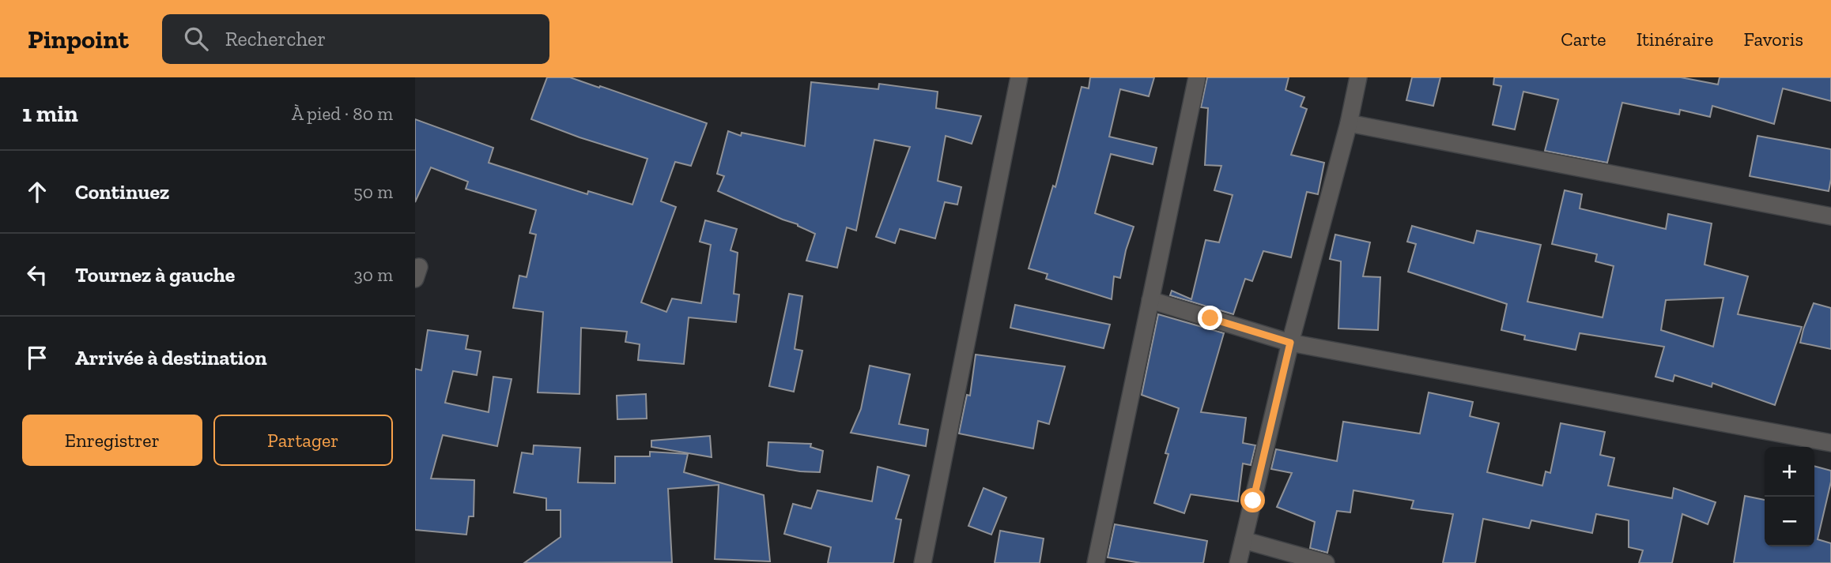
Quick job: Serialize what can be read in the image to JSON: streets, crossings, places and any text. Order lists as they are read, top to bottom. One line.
{"page":{"header":"Pinpoint","search":"Rechercher","nav":["Carte","Itinéraire","Favoris"],"heading":["1 min","À pied · 80 m"],"list":[["Continuez","50 m"],["Tournez à gauche","30 m"],"Arrivée à destination"],"buttons":["Enregistrer","Partager"],"map_buttons":["+","−"]}}
